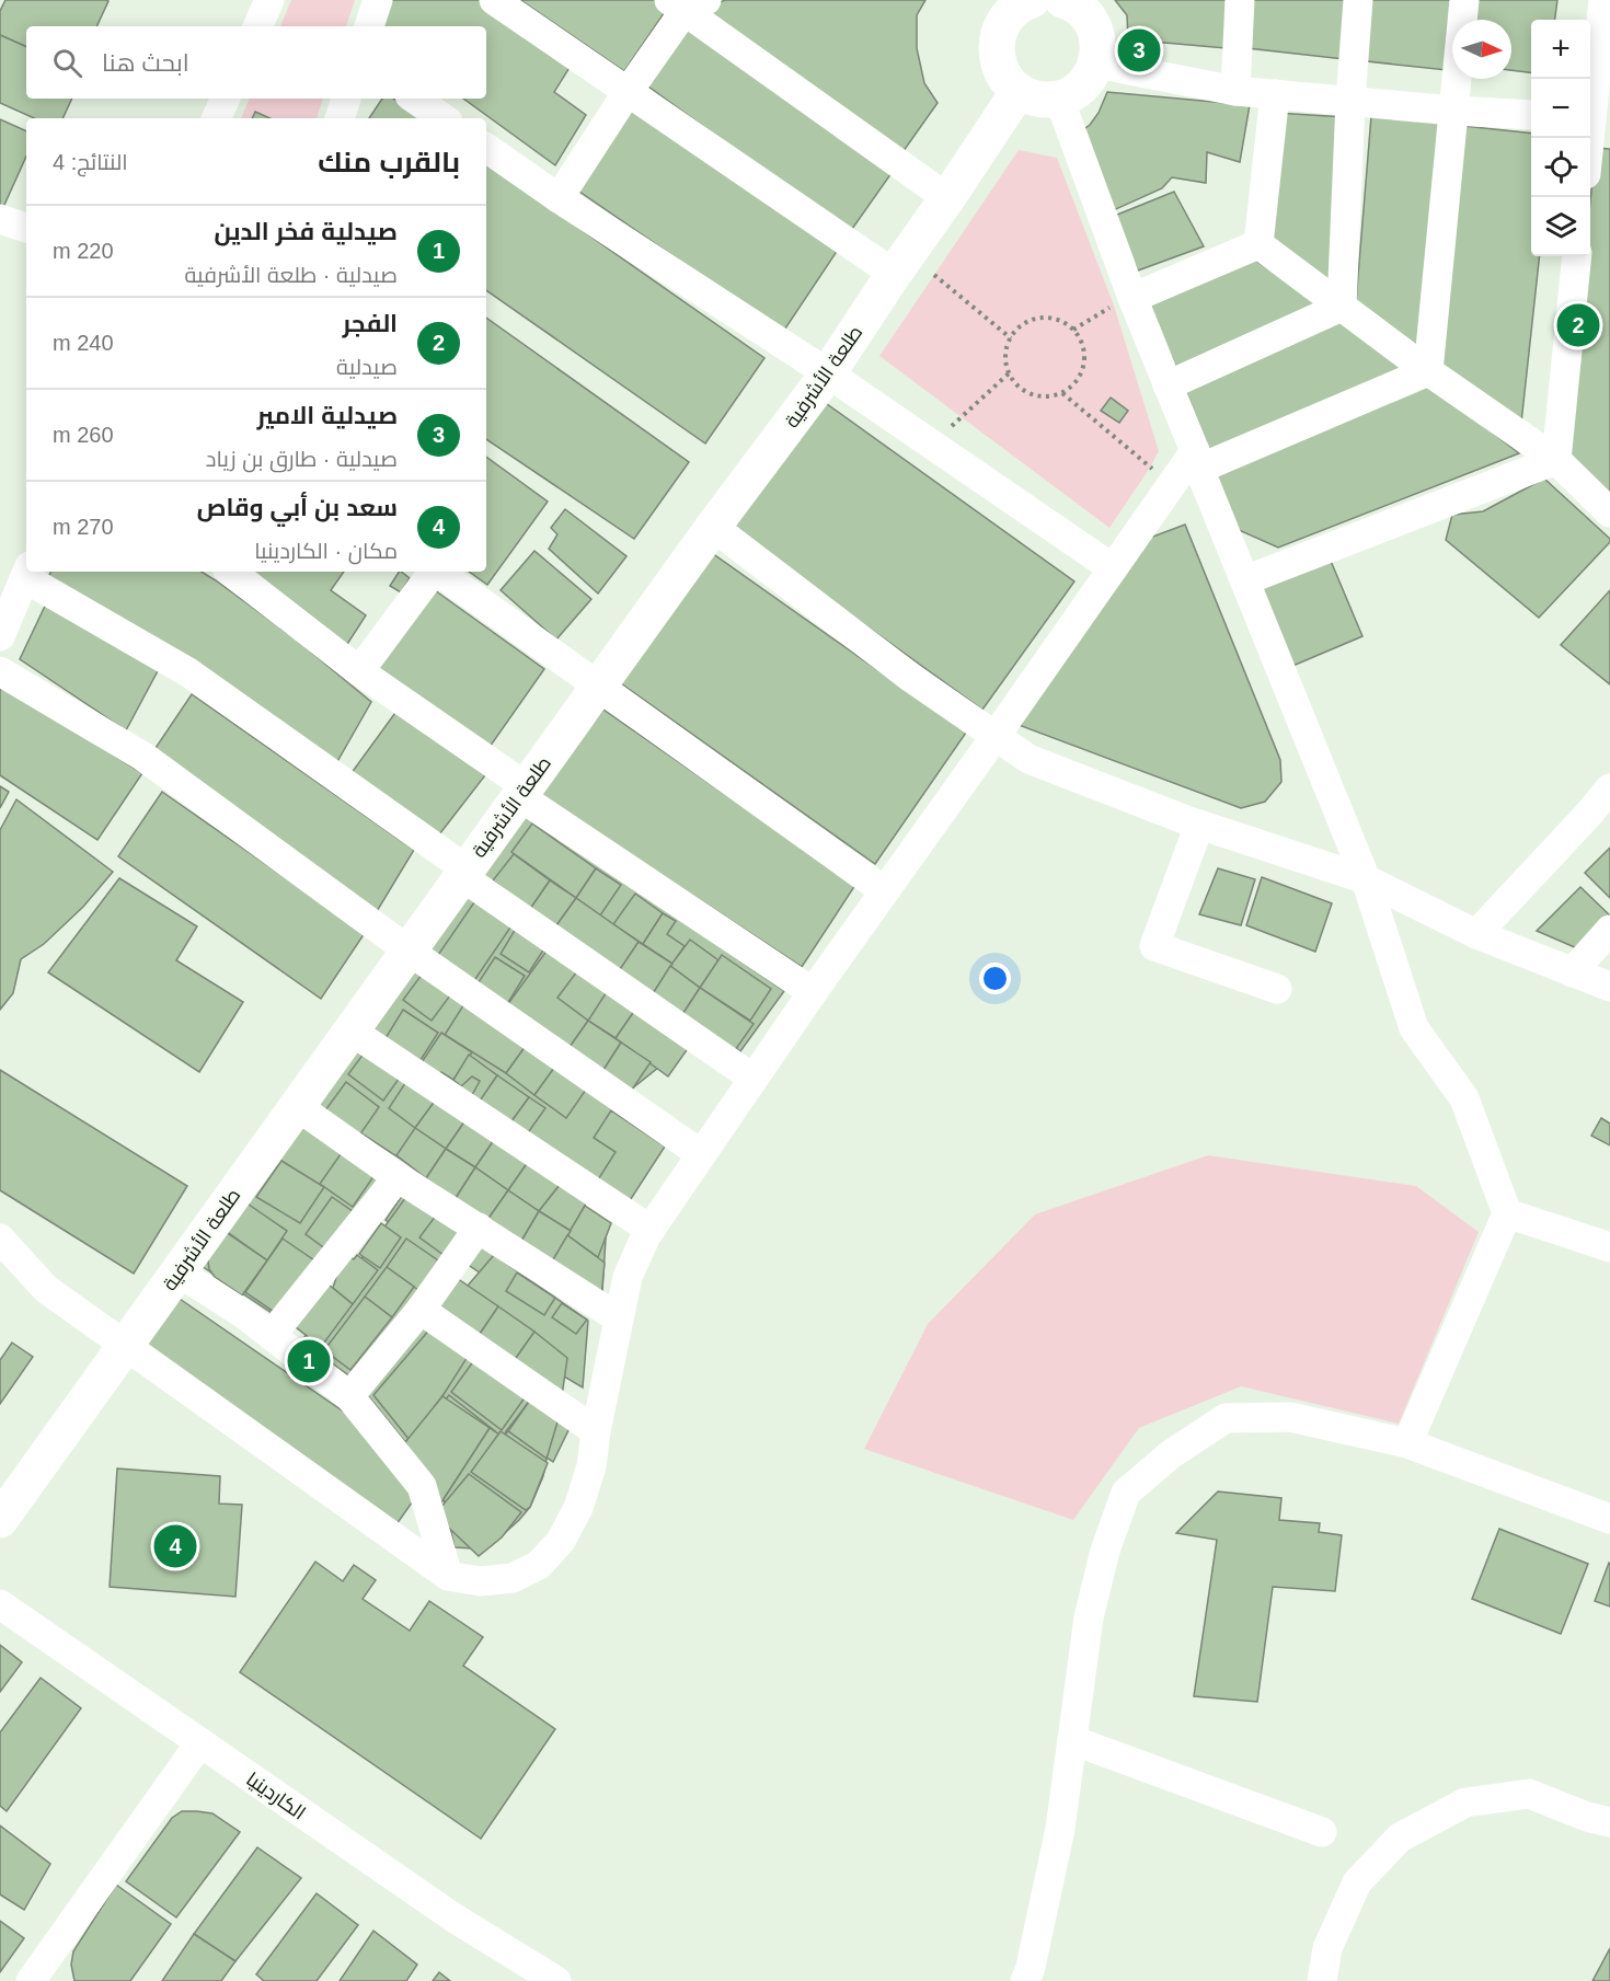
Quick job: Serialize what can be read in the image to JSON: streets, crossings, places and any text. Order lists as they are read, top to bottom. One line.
{"streets":{"main road":["طلعة الأشرفية"],"street":["الكاردينيا"]},"north":"right","page":{"map_buttons":["+","−"],"pins":["3","2","1","4"],"search":"ابحث هنا","heading":["بالقرب منك","النتائج: 4"],"list":[{"mark":"1","name":"صيدلية فخر الدين","note":"صيدلية · طلعة الأشرفية","value":"220 m"},{"mark":"2","name":"الفجر","note":"صيدلية","value":"240 m"},{"mark":"3","name":"صيدلية الامير","note":"صيدلية · طارق بن زياد","value":"260 m"},{"mark":"4","name":"سعد بن أبي وقاص","note":"مكان · الكاردينيا","value":"270 m"}]}}
